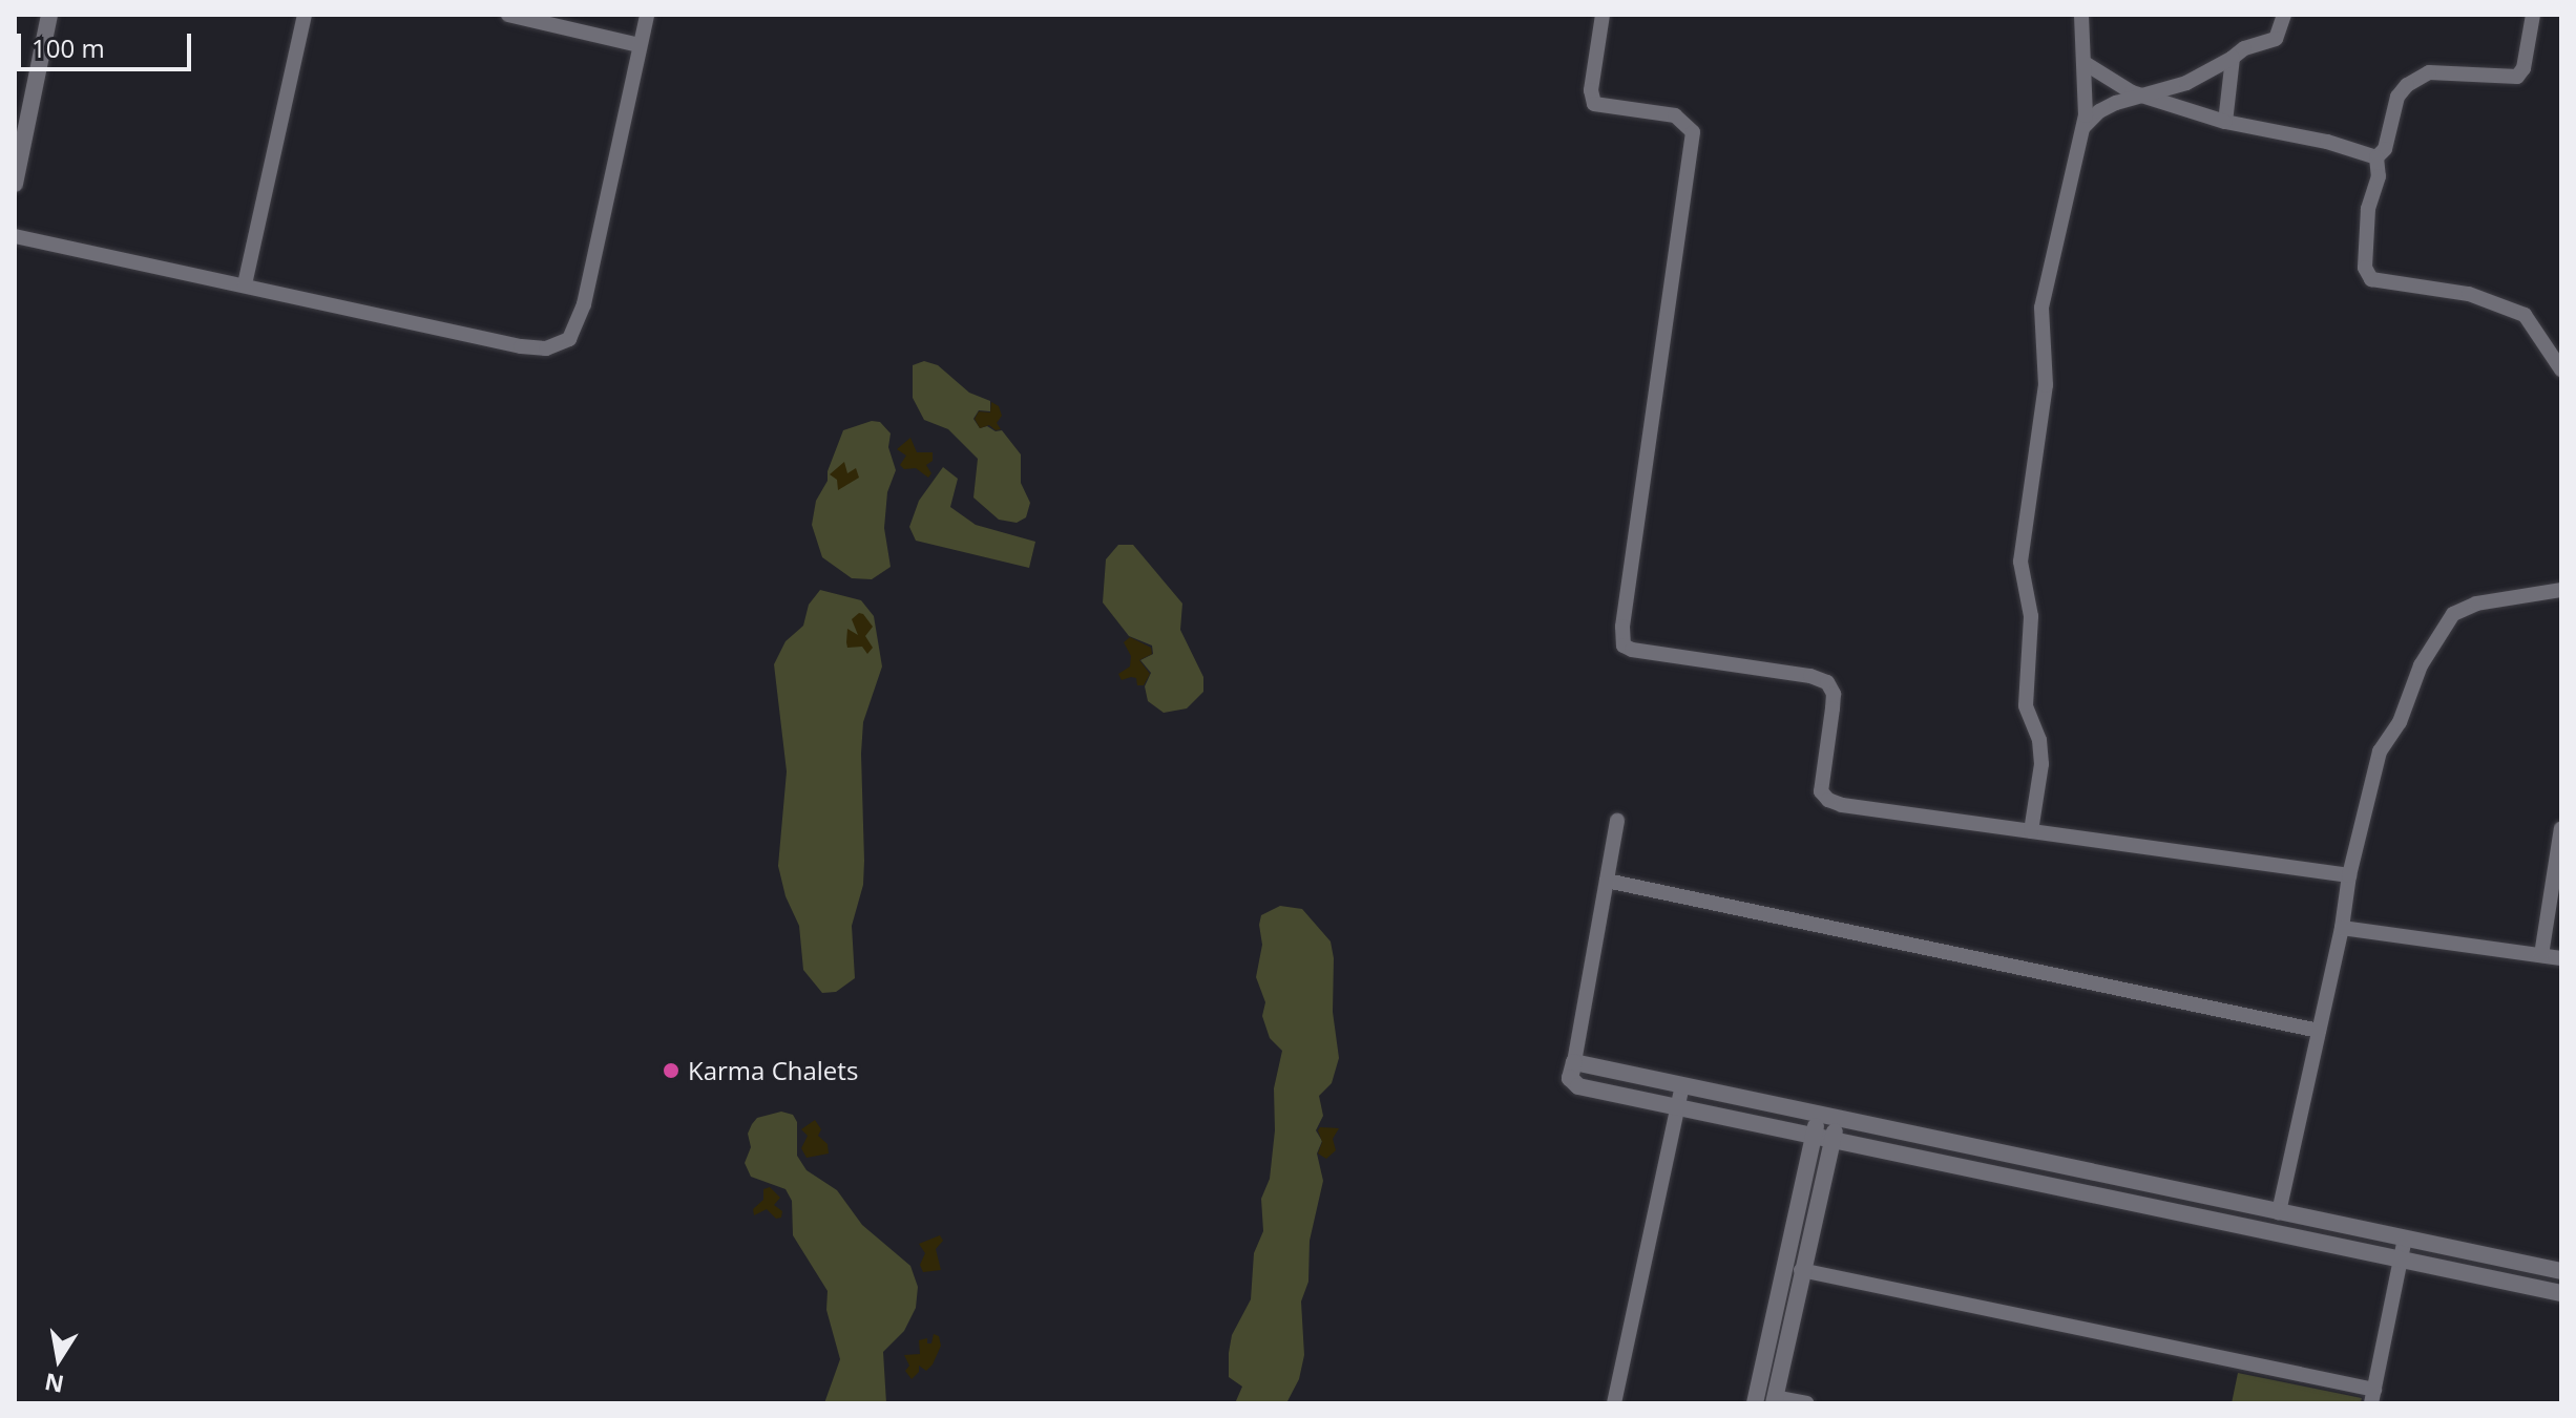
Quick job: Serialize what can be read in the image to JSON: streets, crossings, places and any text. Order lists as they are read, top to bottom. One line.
{"places":["Karma Chalets"],"scale_bar":"100 m","north":"bottom"}
